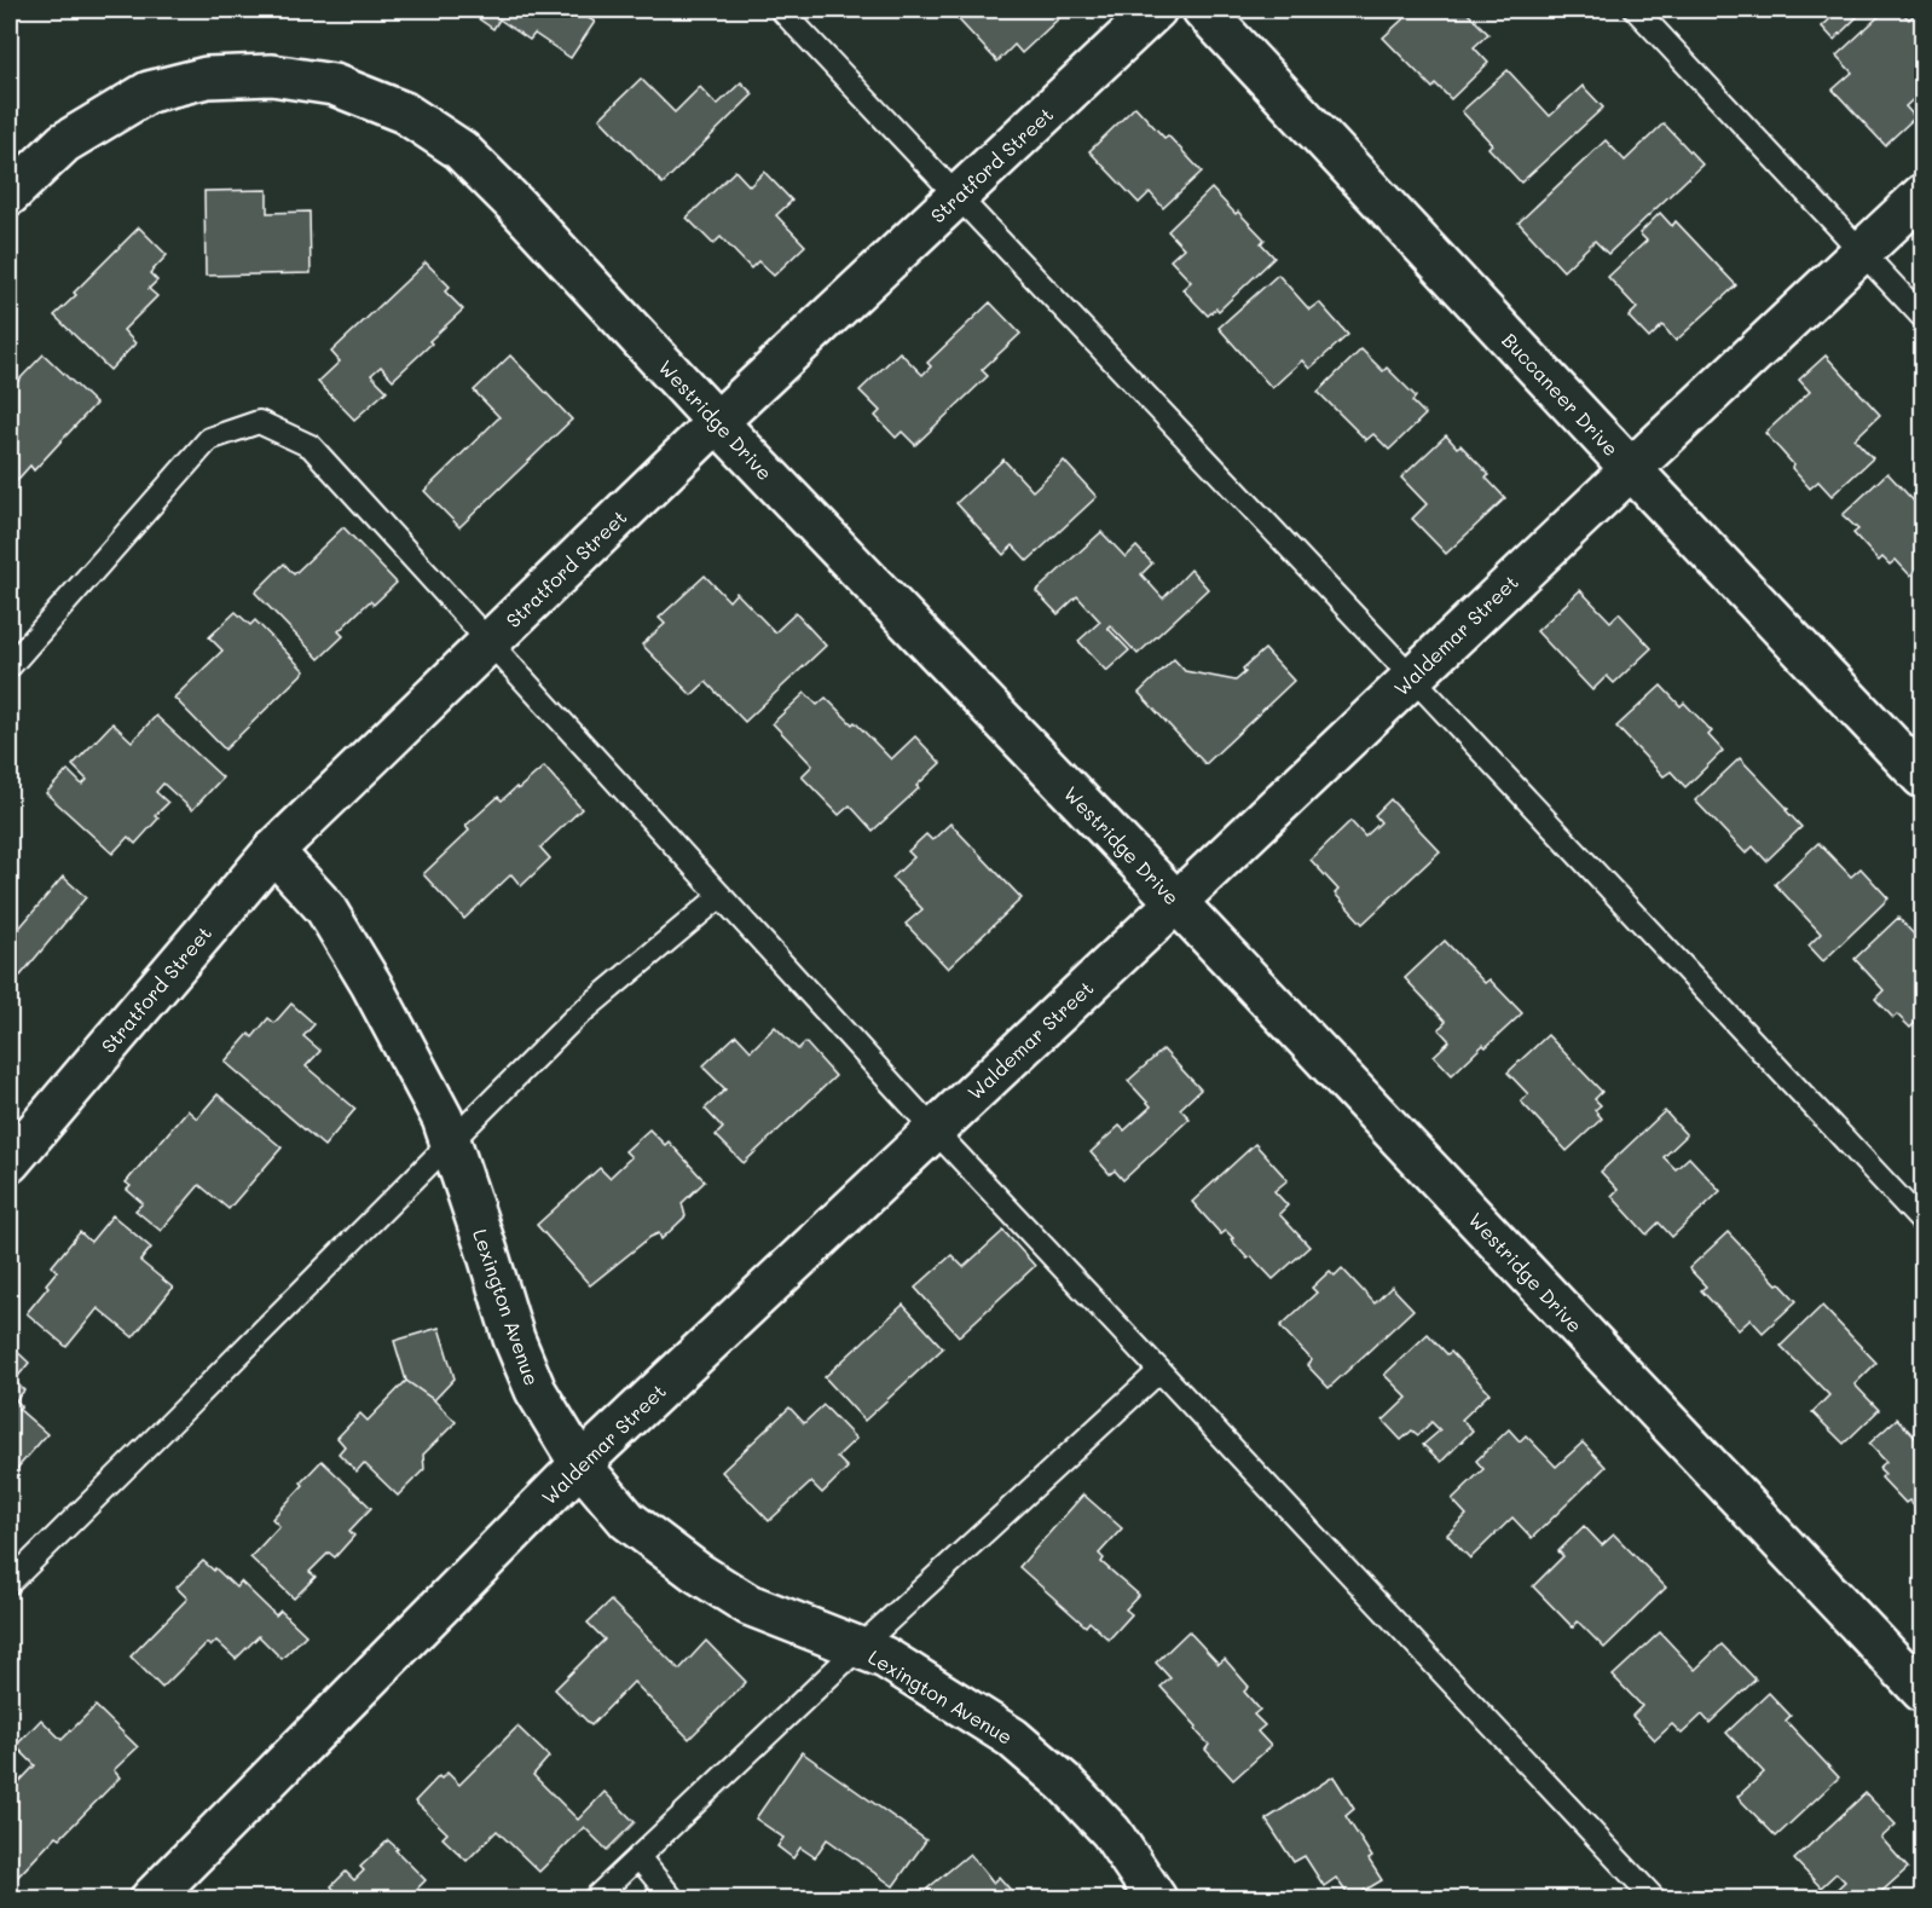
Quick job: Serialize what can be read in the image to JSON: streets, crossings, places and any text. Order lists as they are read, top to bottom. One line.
{"streets":{"street":["Stratford Street","Buccaneer Drive","Westridge Drive","Waldemar Street","Lexington Avenue"]},"crossings":[["Stratford Street","Westridge Drive"],["Stratford Street","Lexington Avenue"],["Buccaneer Drive","Waldemar Street"],["Westridge Drive","Waldemar Street"],["Waldemar Street","Lexington Avenue"]]}
